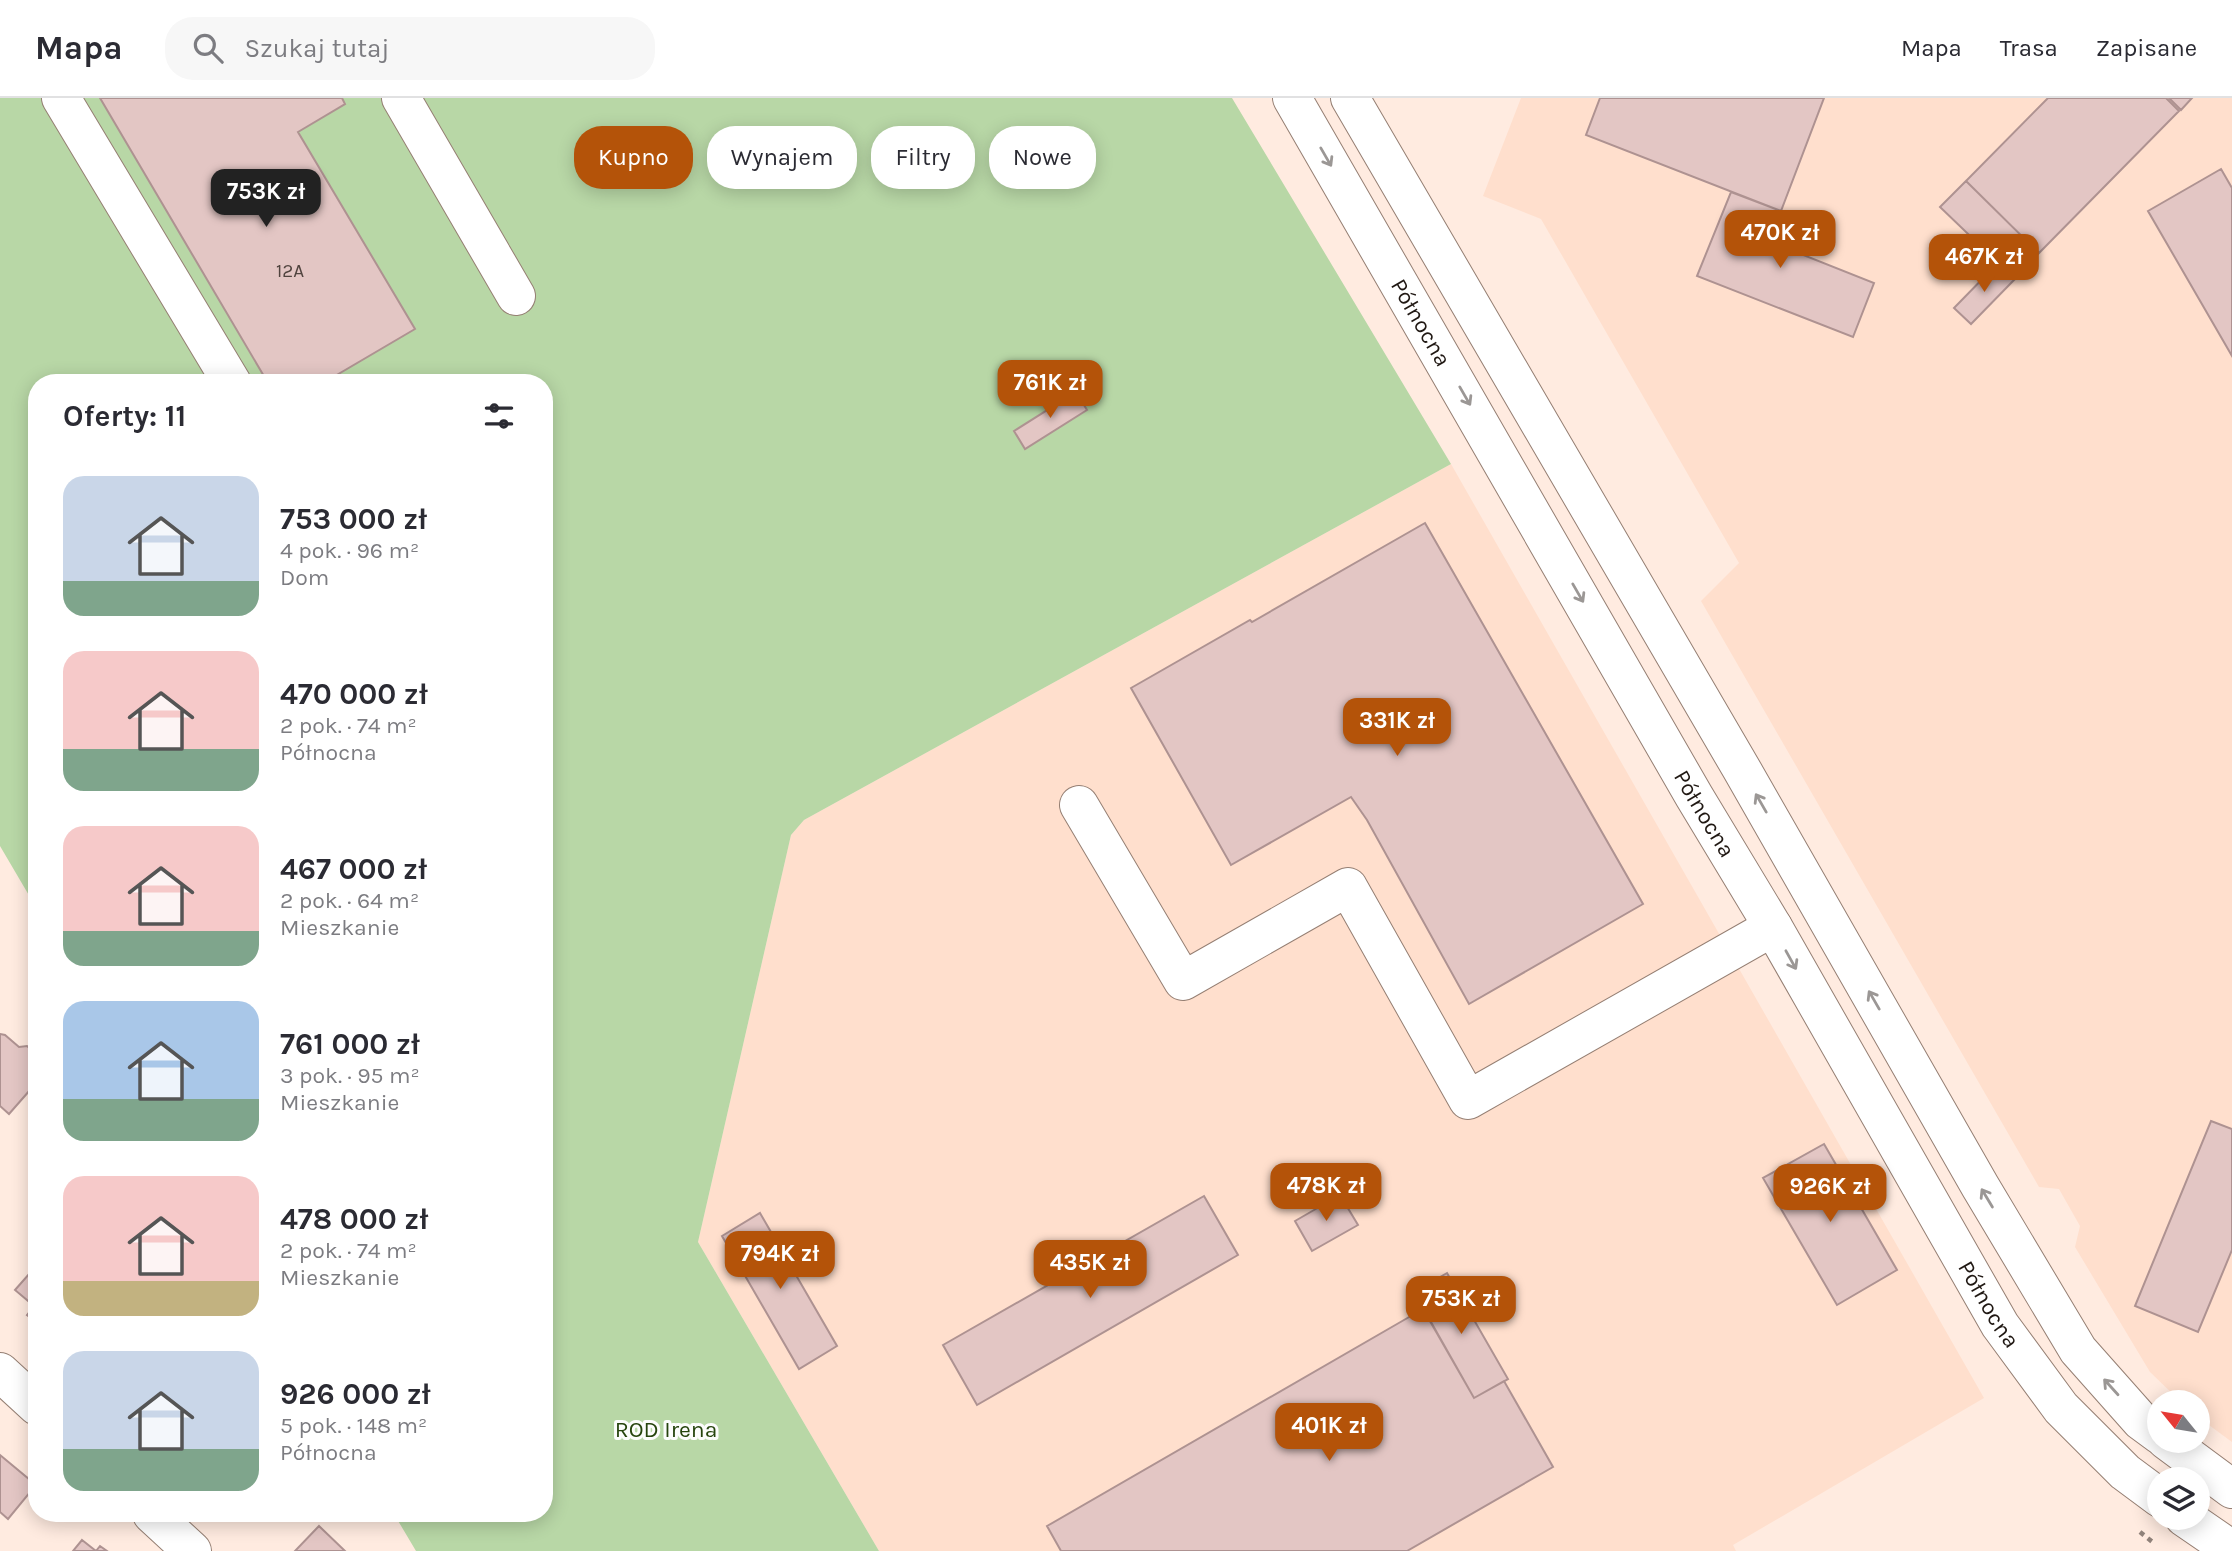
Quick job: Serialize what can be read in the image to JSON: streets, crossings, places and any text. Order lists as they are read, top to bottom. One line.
{"streets":{"street":["Północna"]},"parks":["ROD Irena"],"house_numbers":["12A"],"north":"top left","page":{"header":"Mapa","search":"Szukaj tutaj","nav":["Mapa","Trasa","Zapisane"],"chip":["Kupno","Wynajem","Filtry","Nowe"],"price":["753K zł","470K zł","467K zł","761K zł","331K zł","478K zł","926K zł","794K zł","435K zł","753K zł","401K zł"],"heading":"Oferty: 11","list":[{"name":"753 000 zł","note":"4 pok. · 96 m² · Dom"},{"name":"470 000 zł","note":"2 pok. · 74 m² · Północna"},{"name":"467 000 zł","note":"2 pok. · 64 m² · Mieszkanie"},{"name":"761 000 zł","note":"3 pok. · 95 m² · Mieszkanie"},{"name":"478 000 zł","note":"2 pok. · 74 m² · Mieszkanie"},{"name":"926 000 zł","note":"5 pok. · 148 m² · Północna"}]}}
